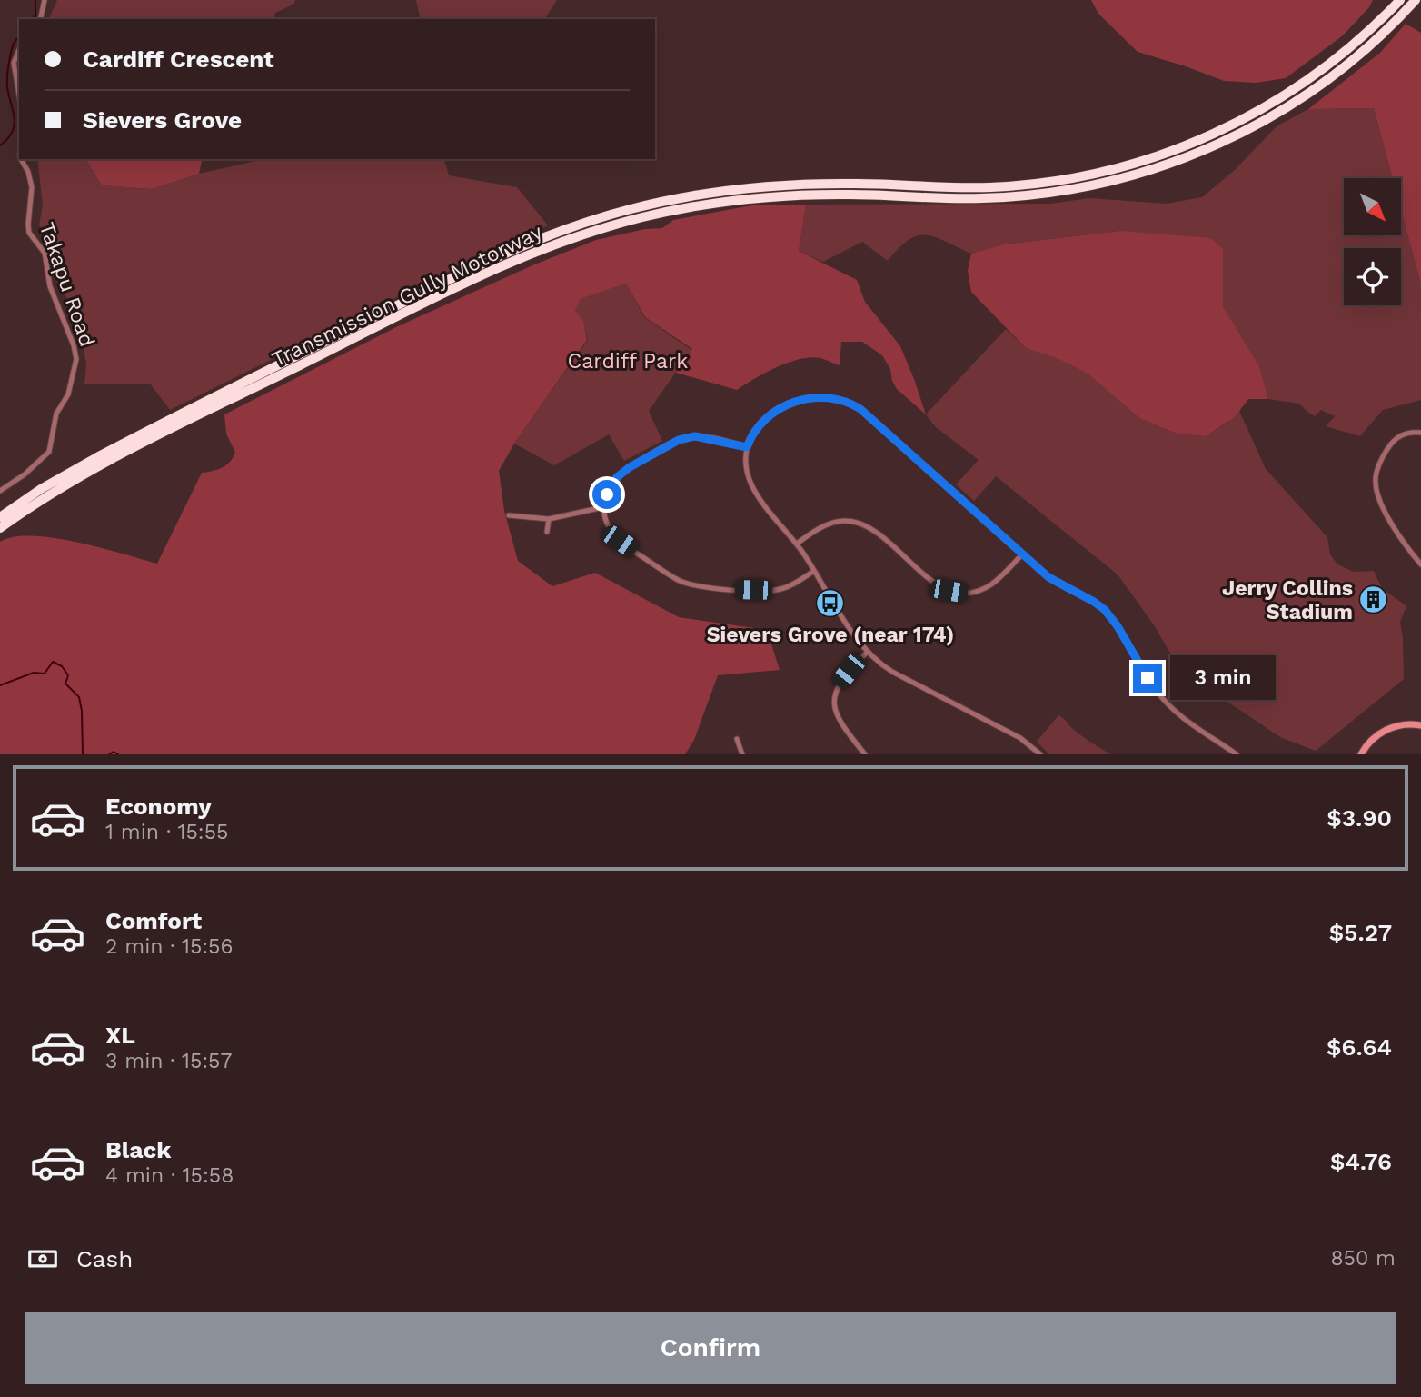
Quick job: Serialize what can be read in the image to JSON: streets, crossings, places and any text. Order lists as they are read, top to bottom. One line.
{"streets":{"highway":["Transmission Gully Motorway"],"street":["Takapu Road"]},"parks":["Cardiff Park"],"places":{"building":["Jerry Collins Stadium"],"bus stop":["Sievers Grove (near 174)"]},"north":"bottom right","page":{"banner":["Cardiff Crescent","Sievers Grove"],"bubble":"3 min","list":[{"name":"Economy","note":"1 min · 15:55","value":"$3.90"},{"name":"Comfort","note":"2 min · 15:56","value":"$5.27"},{"name":"XL","note":"3 min · 15:57","value":"$6.64"},{"name":"Black","note":"4 min · 15:58","value":"$4.76"}],"pay":["Cash","850 m"],"buttons":"Confirm"}}
